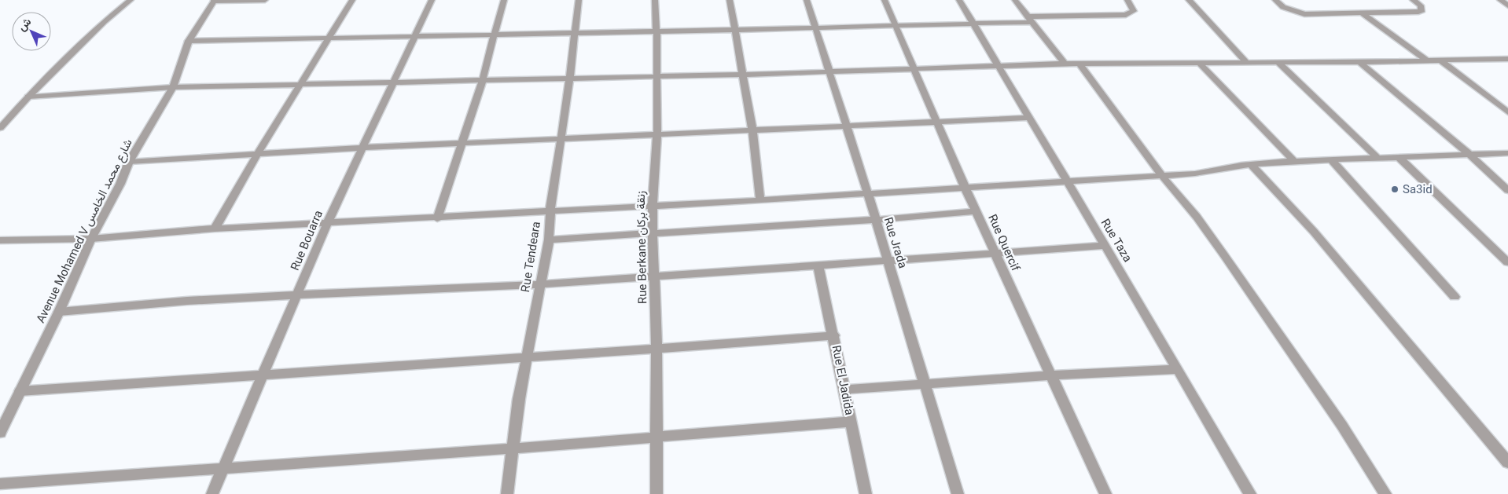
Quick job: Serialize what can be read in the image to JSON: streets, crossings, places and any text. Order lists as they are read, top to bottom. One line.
{"streets":{"street":["Avenue Mohamed V شارع محمد الخامس","Rue Bouarra","Rue Taza","Rue Jrada","Rue Quercif","Rue Berkane زنقة بركان","Rue Tendeara","Rue El Jadida"]},"places":["Sa3id"],"north":"top left"}
